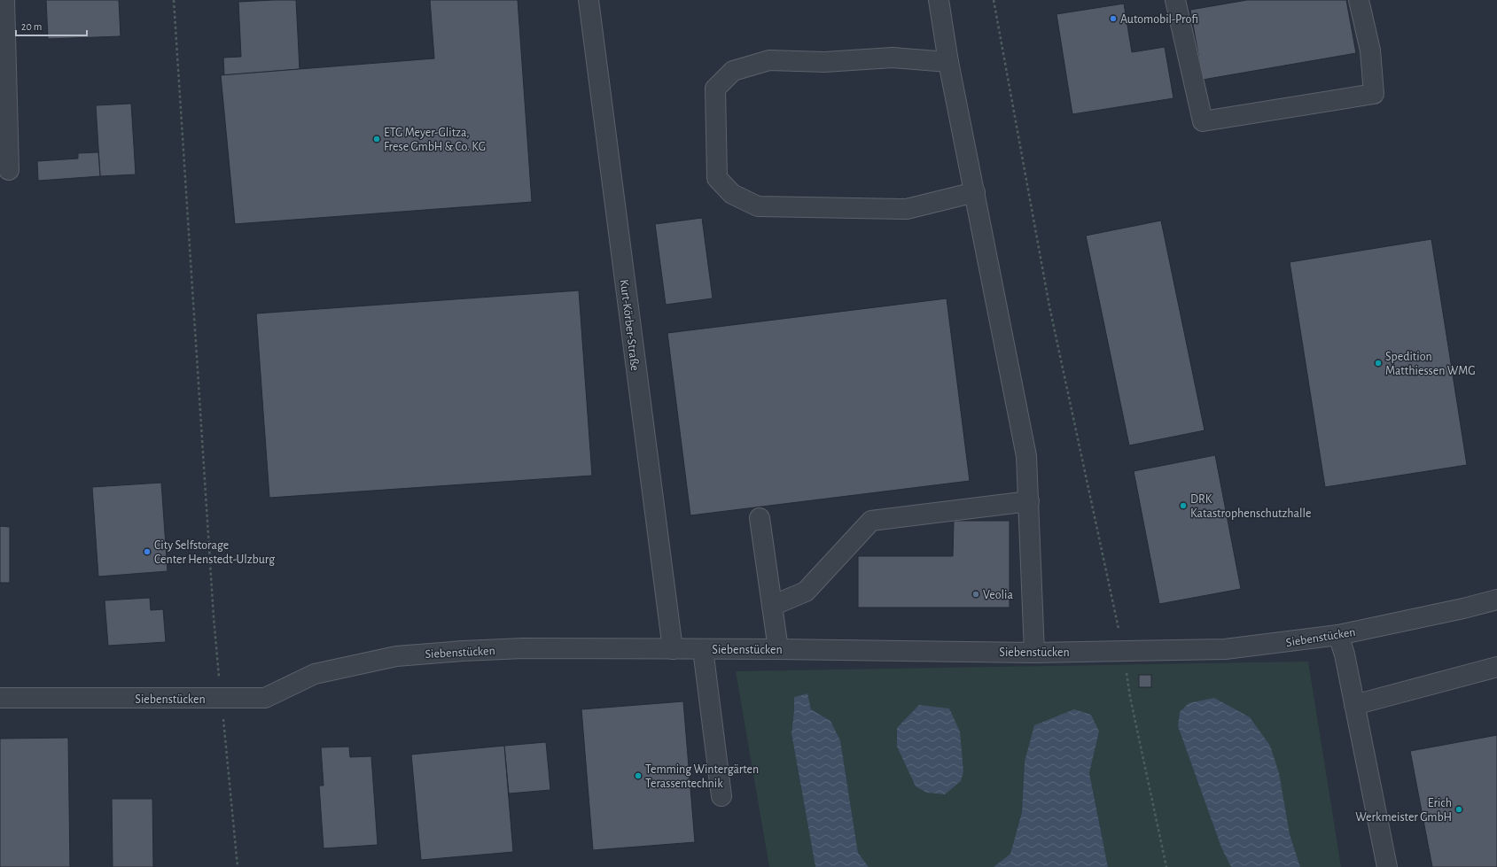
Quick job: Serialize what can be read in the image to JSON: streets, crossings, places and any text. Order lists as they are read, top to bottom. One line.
{"streets":{"street":["Kurt-Körber-Straße","Siebenstücken"]},"crossings":[["Kurt-Körber-Straße","Siebenstücken"]],"places":["Automobil-Profi","ETG Meyer-Glitza, Frese GmbH & Co. KG","Spedition Matthiessen WMG","DRK Katastrophenschutzhalle","City Selfstorage Center Henstedt-Ulzburg","Veolia","Temming Wintergärten Terassentechnik","Erich Werkmeister GmbH"],"scale_bar":"20 m"}
